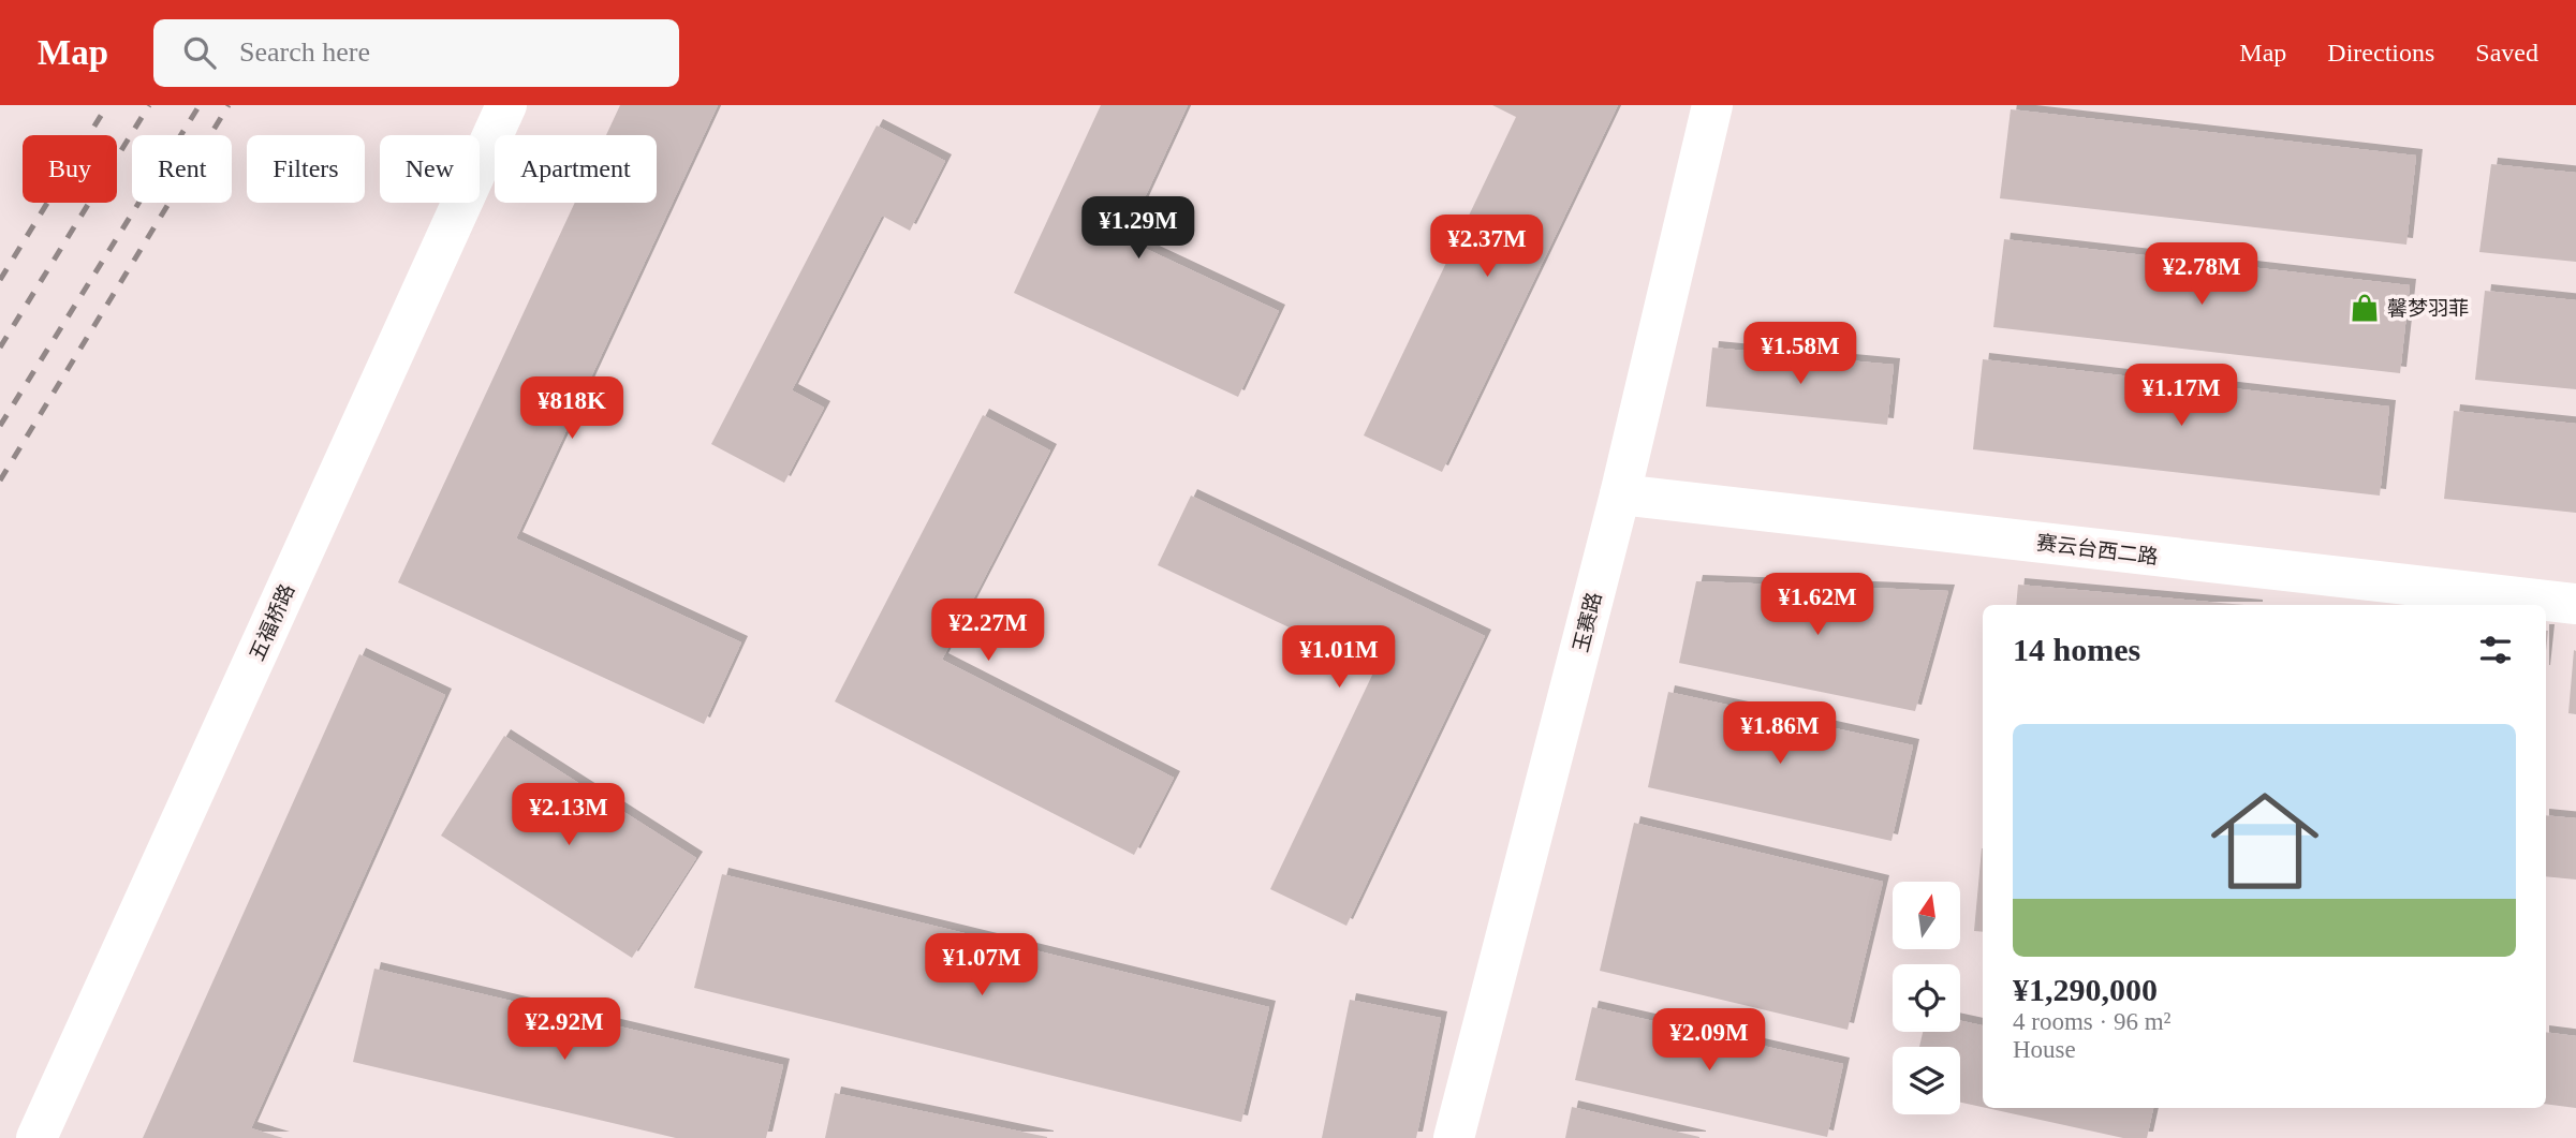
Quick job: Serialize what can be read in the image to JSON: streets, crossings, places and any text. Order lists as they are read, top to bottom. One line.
{"streets":{"street":["赛云台西二路","五福桥路","玉赛路"]},"crossings":[["赛云台西二路","玉赛路"]],"places":{"shop":["馨梦羽菲"]},"north":"top","page":{"header":"Map","search":"Search here","nav":["Map","Directions","Saved"],"chip":["Buy","Rent","Filters","New","Apartment"],"price":["¥1.29M","¥2.37M","¥2.78M","¥1.58M","¥1.17M","¥818K","¥1.62M","¥2.27M","¥1.01M","¥1.86M","¥2.13M","¥1.07M","¥2.92M","¥2.09M"],"heading":"14 homes","list":[{"name":"¥1,290,000","note":"4 rooms · 96 m² · House"}]}}
